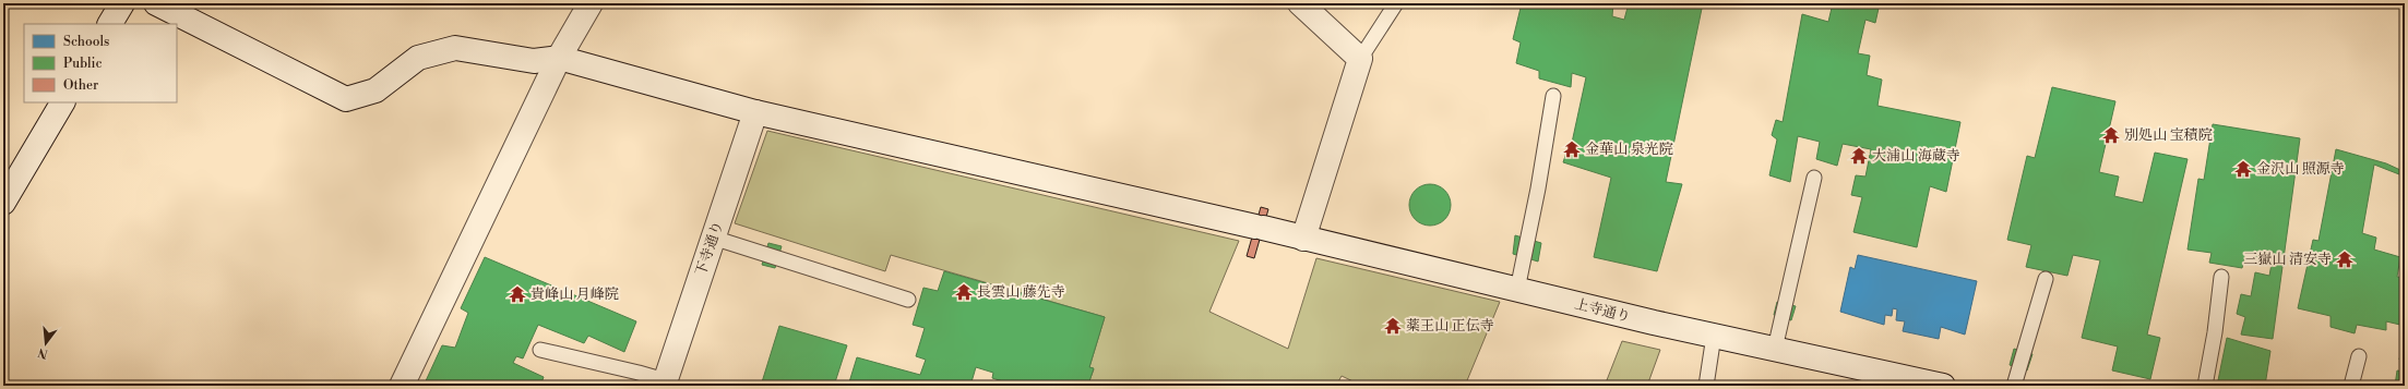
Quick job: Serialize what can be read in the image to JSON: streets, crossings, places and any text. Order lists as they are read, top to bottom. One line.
{"streets":{"street":["下寺通り","上寺通り"]},"crossings":[["下寺通り","上寺通り"]],"places":{"temple":["別処山 宝積院","金華山 泉光院","大浦山 海蔵寺","金沢山 照源寺","三嶽山 清安寺","長雲山 藤先寺","貴峰山 月峰院","薬王山 正伝寺"]},"legend":["Schools","Public","Other"],"north":"bottom"}
